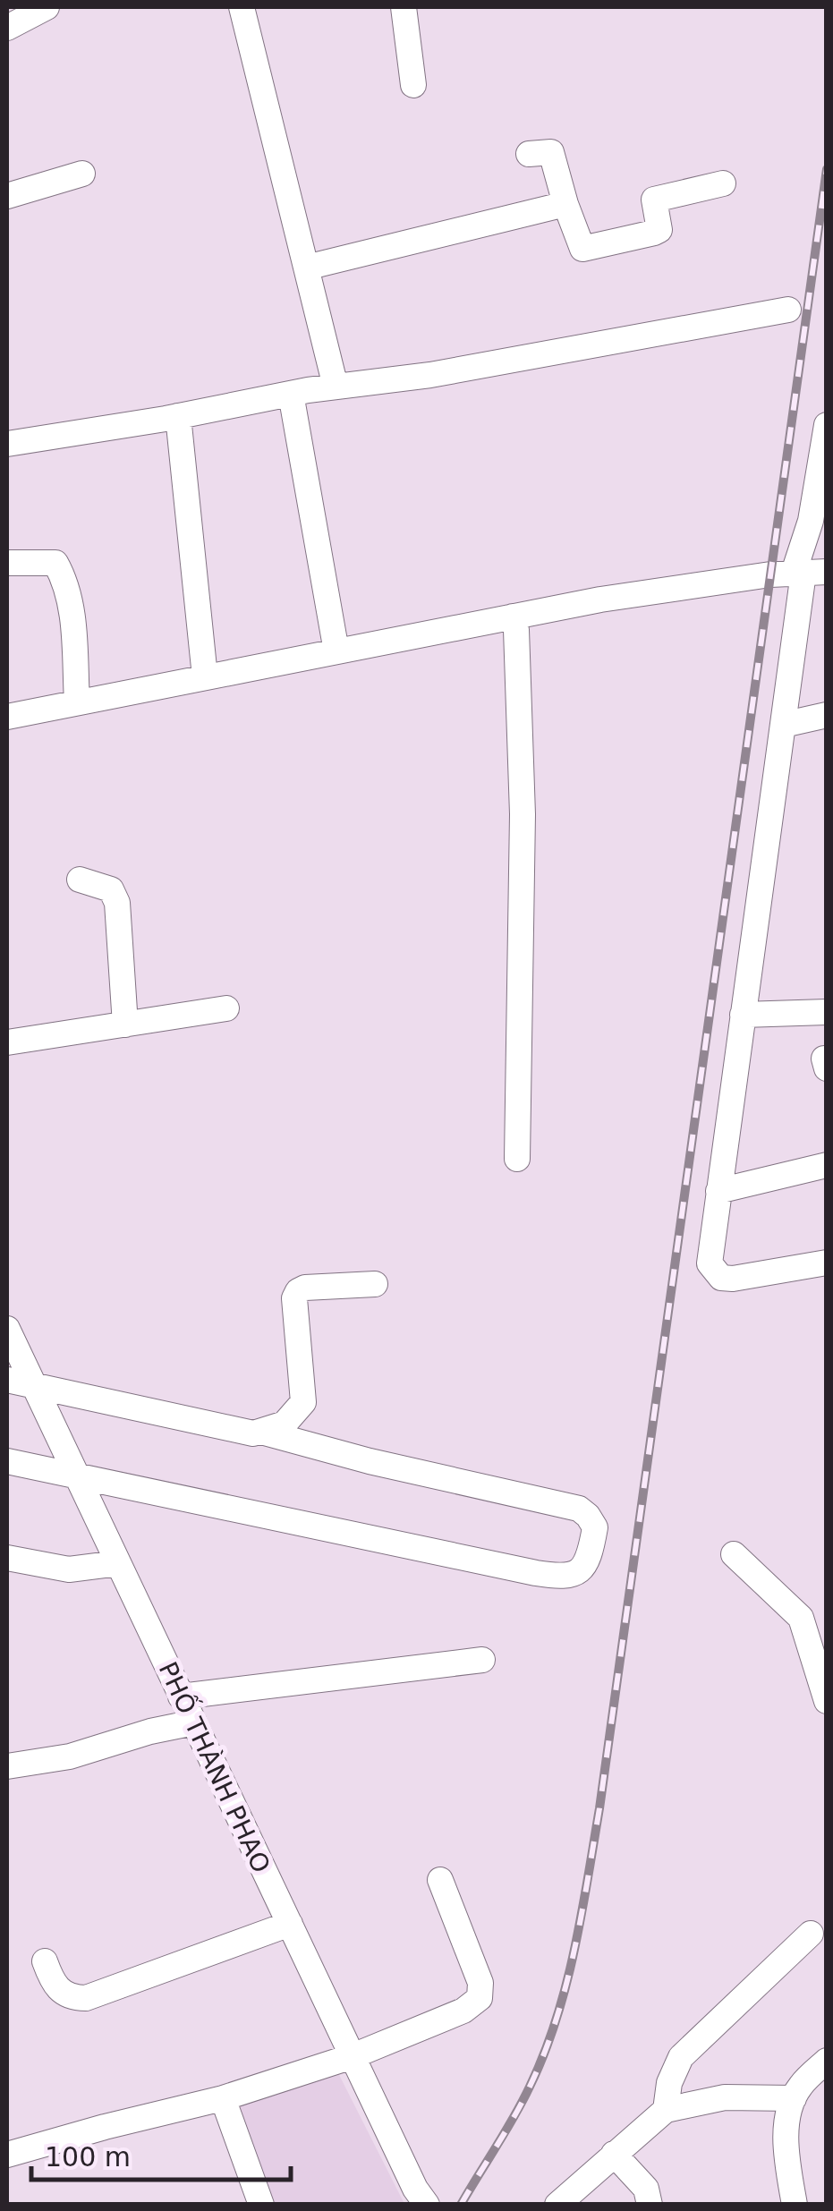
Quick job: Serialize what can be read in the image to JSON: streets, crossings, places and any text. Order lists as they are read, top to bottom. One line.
{"streets":{"street":["PHỐ THÀNH PHAO"]},"scale_bar":"100 m"}
